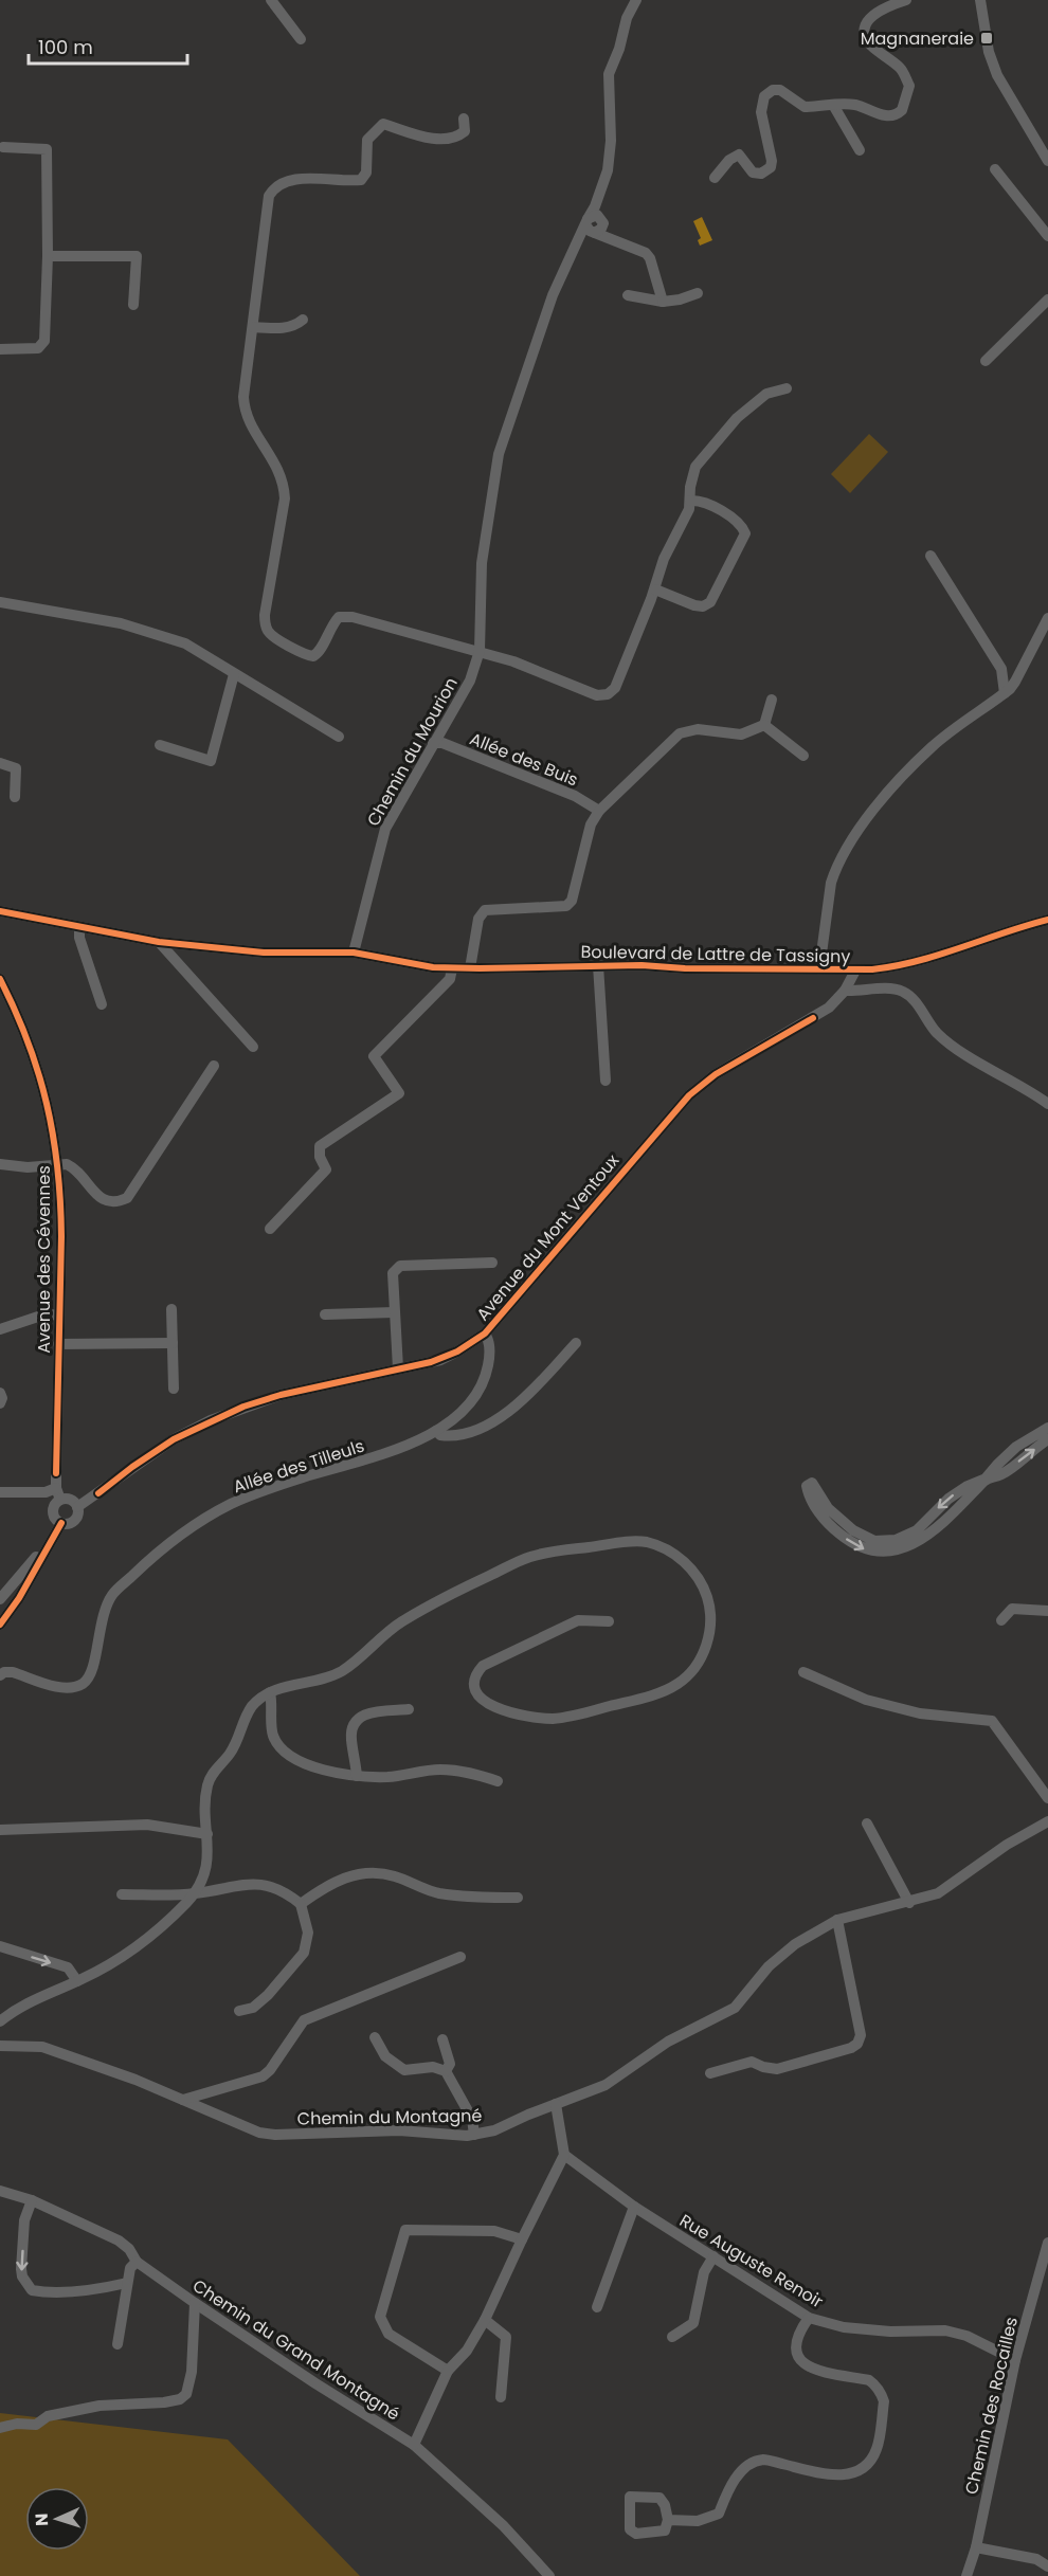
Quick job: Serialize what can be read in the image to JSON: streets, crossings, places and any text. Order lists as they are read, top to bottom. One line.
{"streets":{"street":["Chemin du Mourion","Allée des Buis","Boulevard de Lattre de Tassigny","Avenue du Mont Ventoux","Avenue des Cévennes","Allée des Tilleuls","Chemin du Montagné","Rue Auguste Renoir","Chemin du Grand Montagné","Chemin des Rocailles"]},"crossings":[["Chemin du Mourion","Allée des Buis"],["Chemin du Mourion","Boulevard de Lattre de Tassigny"],["Boulevard de Lattre de Tassigny","Avenue du Mont Ventoux"],["Avenue du Mont Ventoux","Avenue des Cévennes"],["Avenue du Mont Ventoux","Allée des Tilleuls"],["Rue Auguste Renoir","Chemin des Rocailles"]],"places":{"transit":["Magnaneraie"]},"scale_bar":"100 m","north":"left"}
